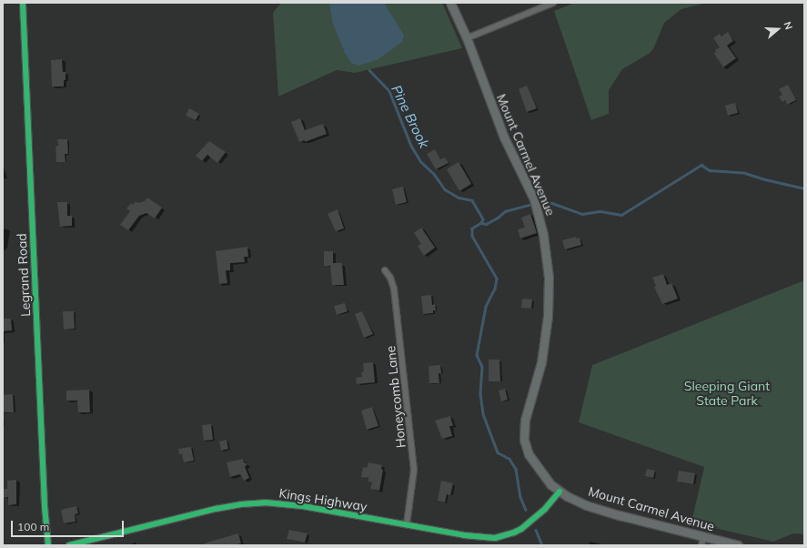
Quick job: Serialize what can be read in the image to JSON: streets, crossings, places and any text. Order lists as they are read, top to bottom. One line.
{"streets":{"main road":["Mount Carmel Avenue"],"street":["Legrand Road","Honeycomb Lane","Kings Highway"]},"crossings":[["Mount Carmel Avenue","Kings Highway"],["Honeycomb Lane","Kings Highway"]],"water":["Pine Brook"],"parks":["Sleeping Giant State Park"],"scale_bar":"100 m","north":"right"}
